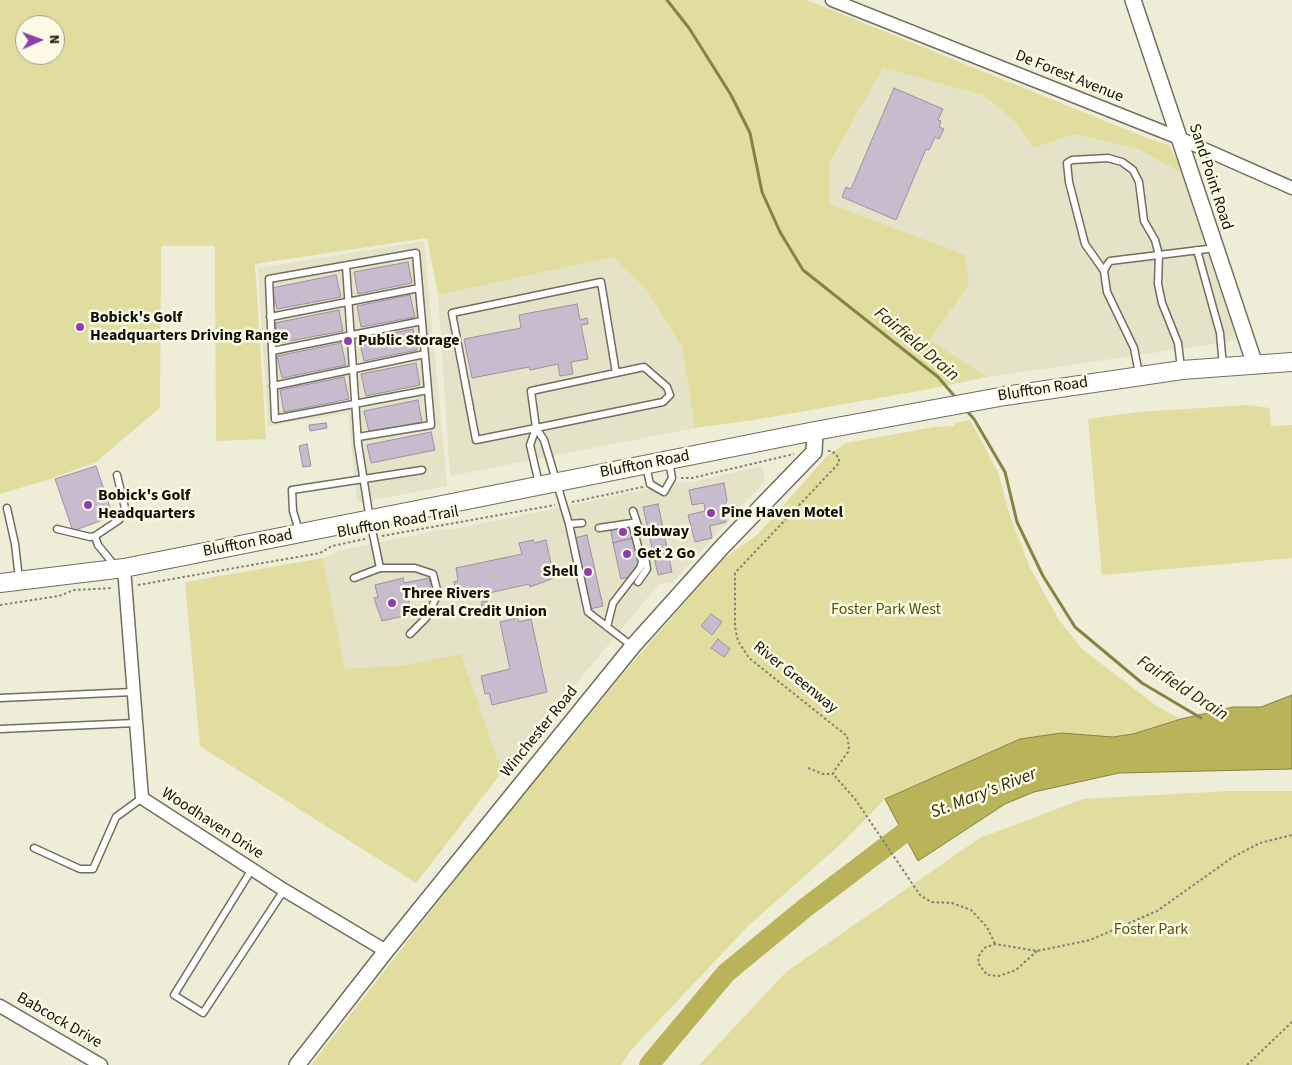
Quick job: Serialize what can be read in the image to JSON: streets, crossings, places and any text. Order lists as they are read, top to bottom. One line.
{"streets":{"main road":["Bluffton Road"],"street":["De Forest Avenue","Sand Point Road","Winchester Road","Woodhaven Drive","Babcock Drive"],"path":["Bluffton Road Trail","River Greenway"]},"crossings":[["De Forest Avenue","Sand Point Road"],["Sand Point Road","Bluffton Road"],["Bluffton Road","Winchester Road"],["Bluffton Road","Woodhaven Drive"],["Bluffton Road Trail","Woodhaven Drive"],["Winchester Road","Woodhaven Drive"]],"water":["Fairfield Drain","St. Mary's River"],"parks":["Foster Park West","Foster Park"],"places":["Bobick's Golf Headquarters Driving Range","Public Storage","Bobick's Golf Headquarters","Pine Haven Motel","Subway","Get 2 Go","Shell","Three Rivers Federal Credit Union"],"north":"right"}
